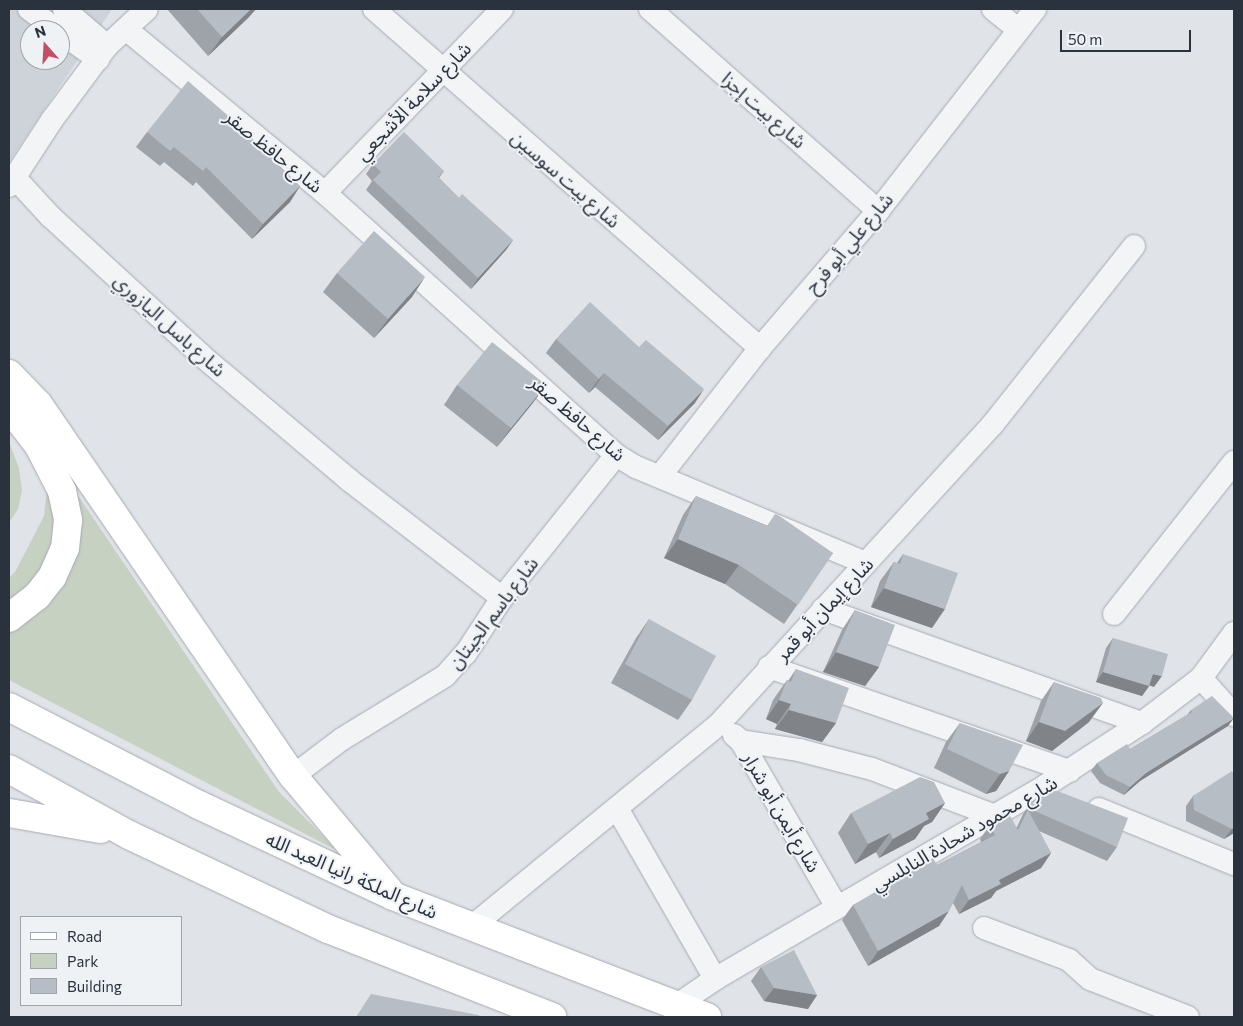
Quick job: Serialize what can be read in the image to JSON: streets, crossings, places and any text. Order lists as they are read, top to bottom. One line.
{"streets":{"main road":["شارع الملكة رانيا العبد الله"],"street":["شارع سلامة الأشجعي","شارع بيت إجزا","شارع حافظ صقر","شارع بيت سوسين","شارع علي أبو فرح","شارع باسل اليازوري","شارع إيمان أبو قمر","شارع باسم الجيتان","شارع أيمن أبو شرار","شارع محمود شحادة النابلسي"]},"crossings":[["شارع سلامة الأشجعي","شارع حافظ صقر"],["شارع سلامة الأشجعي","شارع بيت سوسين"],["شارع بيت إجزا","شارع علي أبو فرح"],["شارع حافظ صقر","شارع علي أبو فرح"],["شارع حافظ صقر","شارع باسل اليازوري"],["شارع حافظ صقر","شارع إيمان أبو قمر"],["شارع حافظ صقر","شارع باسم الجيتان"],["شارع بيت سوسين","شارع علي أبو فرح"],["شارع باسل اليازوري","شارع باسم الجيتان"],["شارع إيمان أبو قمر","شارع أيمن أبو شرار"],["شارع إيمان أبو قمر","شارع الملكة رانيا العبد الله"],["شارع أيمن أبو شرار","شارع محمود شحادة النابلسي"],["شارع محمود شحادة النابلسي","شارع الملكة رانيا العبد الله"]],"legend":["Road","Park","Building"],"scale_bar":"50 m","north":"top"}
